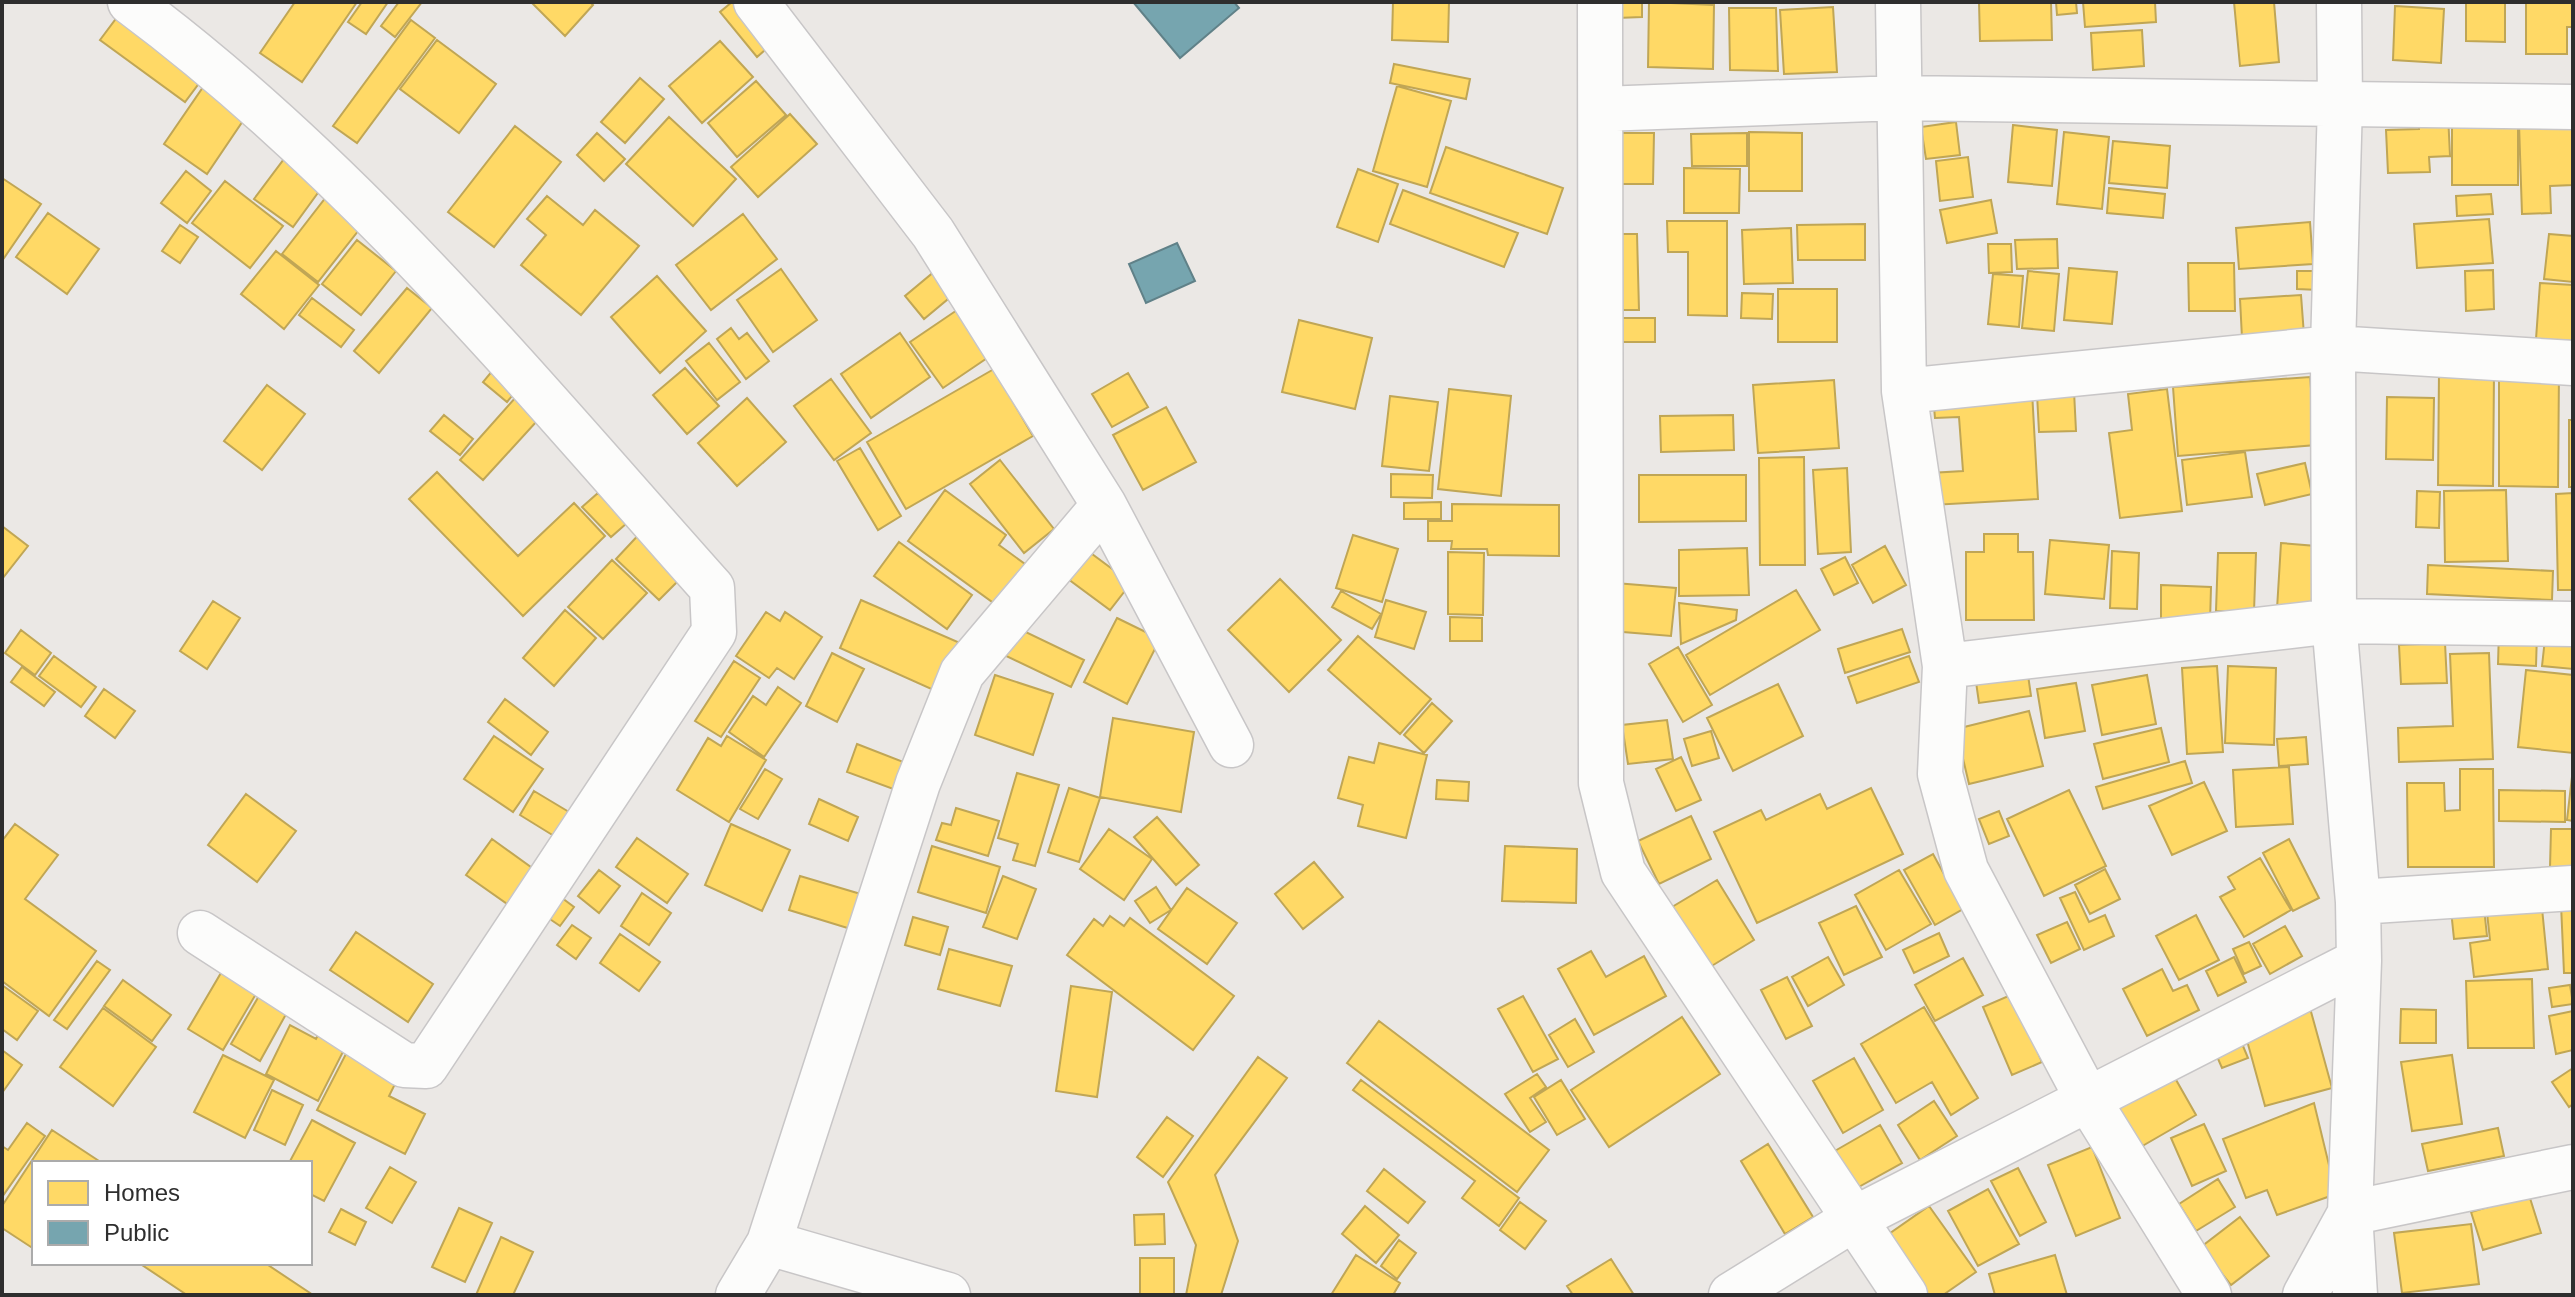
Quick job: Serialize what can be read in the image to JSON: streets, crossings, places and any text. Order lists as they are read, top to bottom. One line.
{"legend":["Homes","Public"]}
